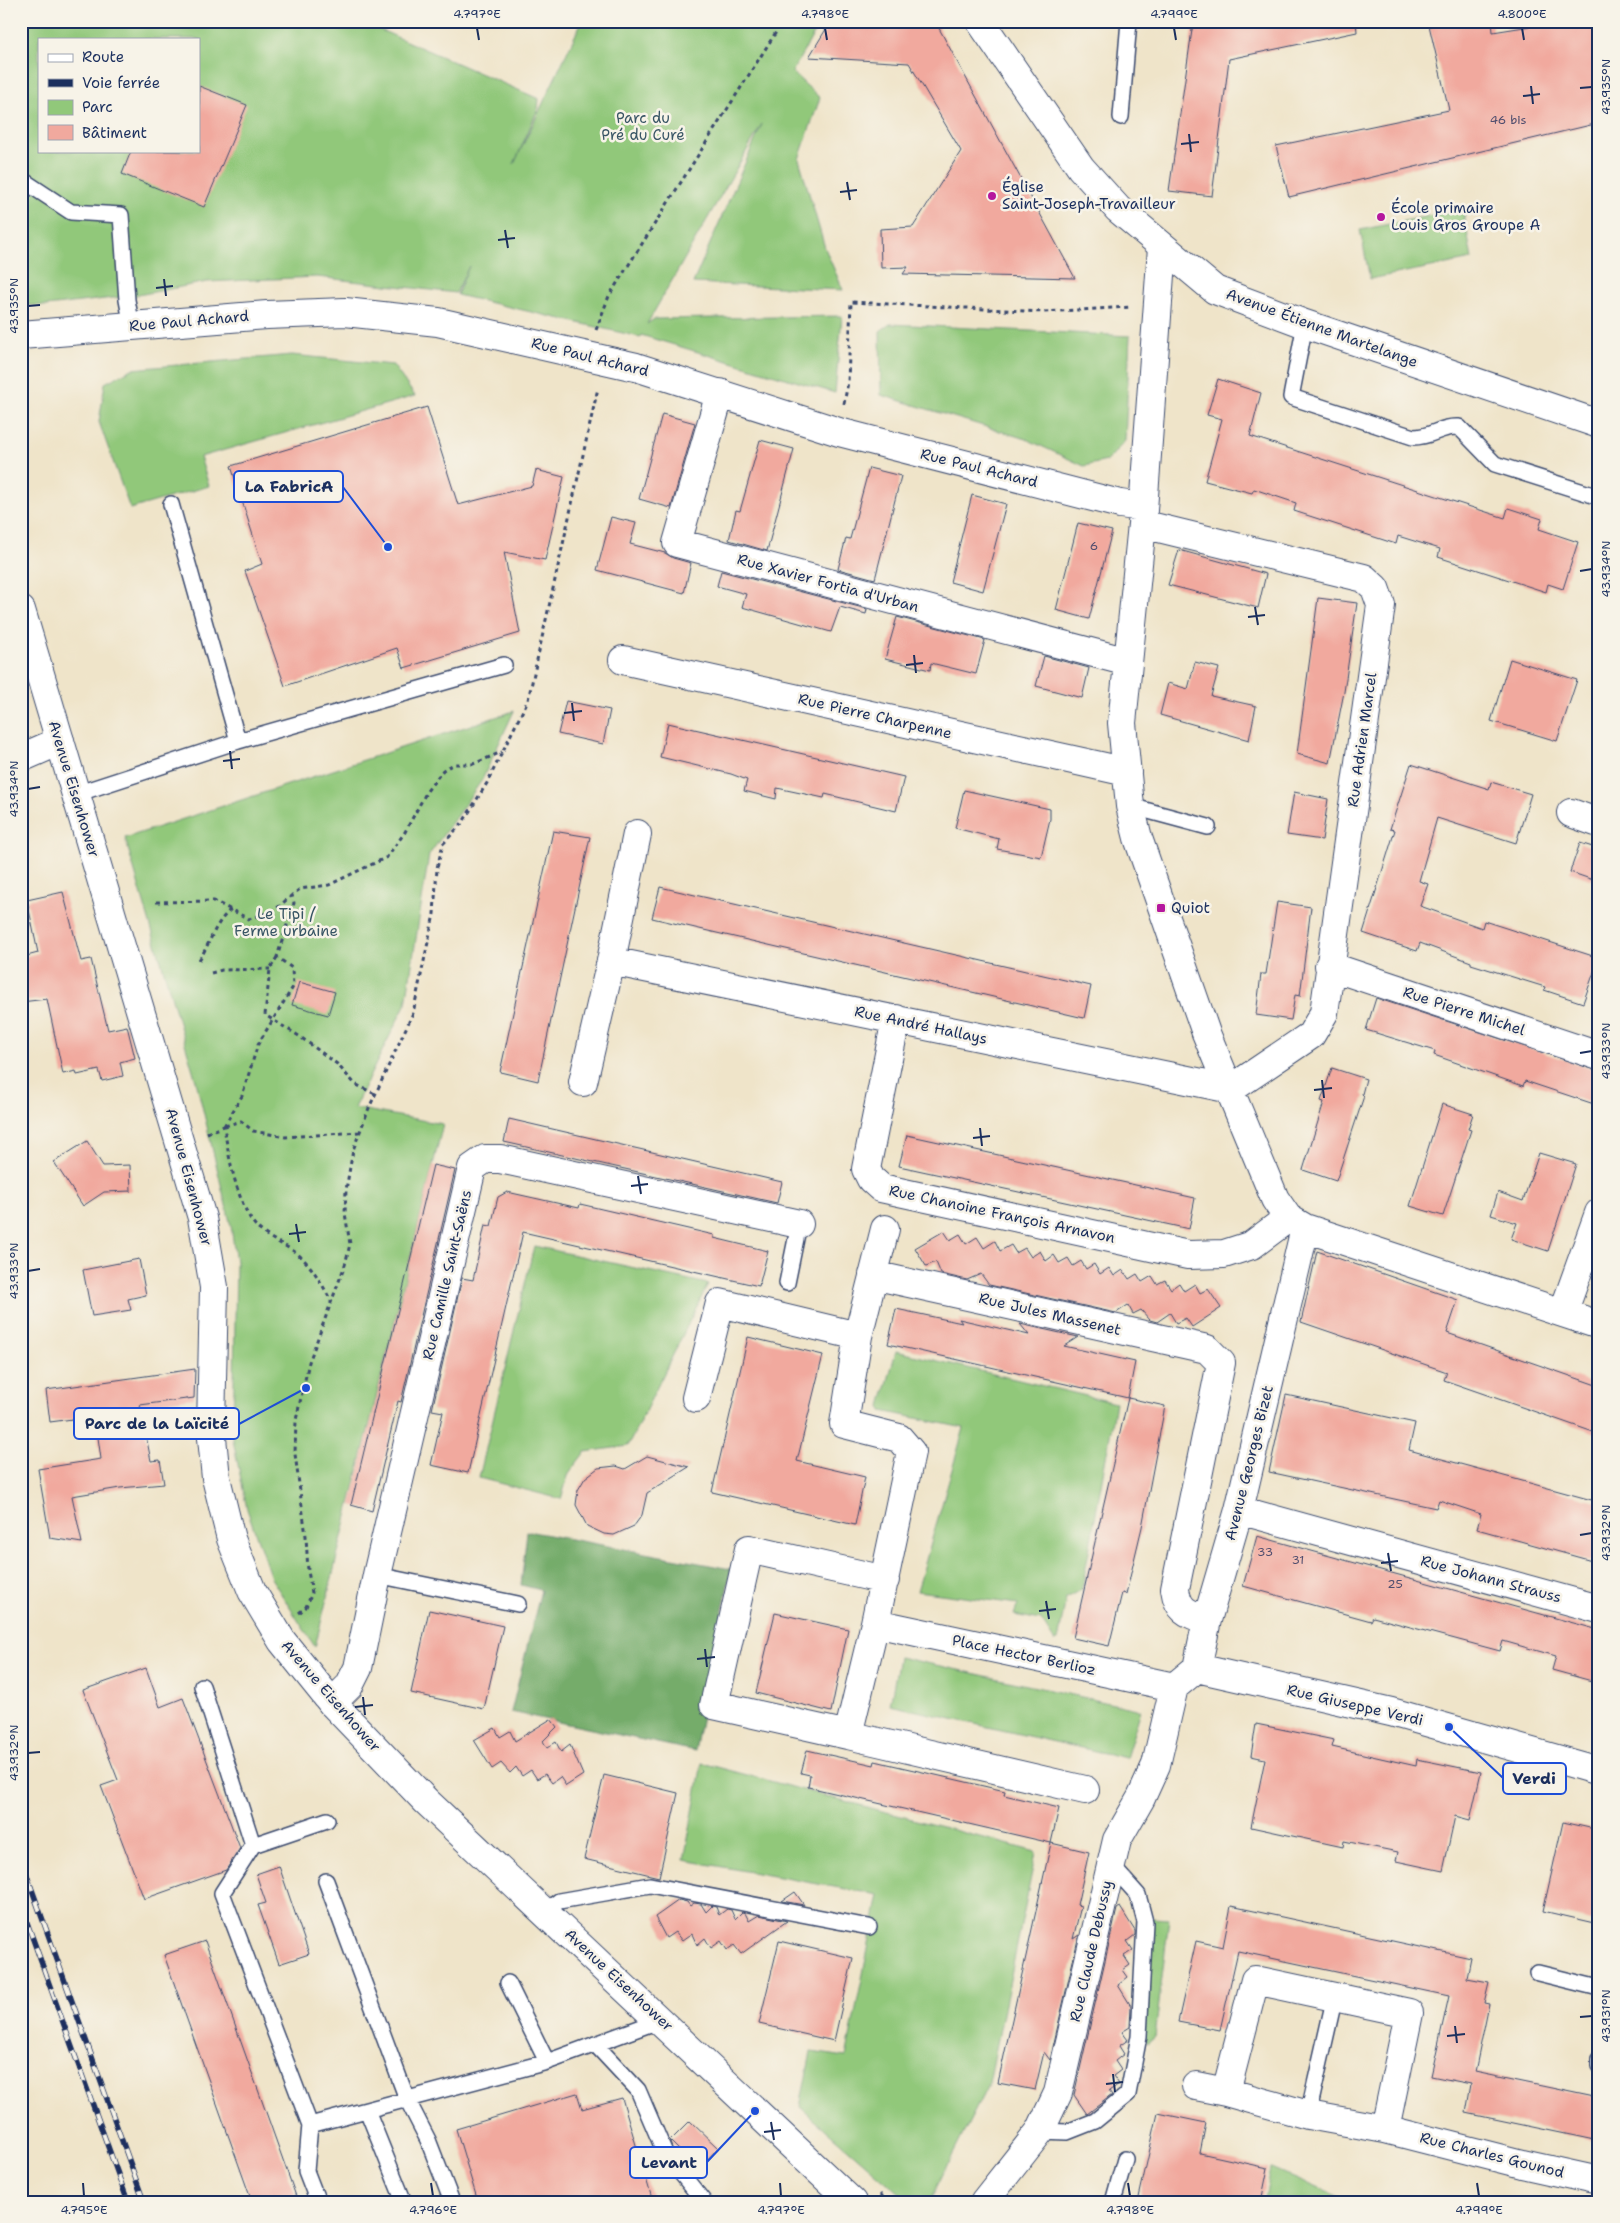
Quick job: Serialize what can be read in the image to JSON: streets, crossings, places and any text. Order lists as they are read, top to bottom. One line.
{"streets":{"street":["Rue Paul Achard","Avenue Étienne Martelange","Rue Xavier Fortia d'Urban","Rue Pierre Charpenne","Rue Adrien Marcel","Avenue Eisenhower","Rue Pierre Michel","Rue André Hallays","Rue Chanoine François Arnavon","Rue Camille Saint-Saëns","Rue Jules Massenet","Avenue Georges Bizet","Rue Johann Strauss","Place Hector Berlioz","Rue Giuseppe Verdi","Rue Claude Debussy","Rue Charles Gounod"]},"crossings":[["Rue Paul Achard","Rue Xavier Fortia d'Urban"],["Rue Paul Achard","Rue Adrien Marcel"],["Rue Adrien Marcel","Rue Pierre Michel"],["Rue Adrien Marcel","Rue André Hallays"],["Avenue Eisenhower","Rue Camille Saint-Saëns"],["Rue André Hallays","Rue Chanoine François Arnavon"],["Rue Chanoine François Arnavon","Avenue Georges Bizet"],["Rue Jules Massenet","Avenue Georges Bizet"],["Avenue Georges Bizet","Rue Johann Strauss"],["Avenue Georges Bizet","Rue Giuseppe Verdi"],["Place Hector Berlioz","Rue Claude Debussy"]],"parks":["Parc du Pré du Curé","Le Tipi / Ferme urbaine"],"places":{"other":["Église Saint-Joseph-Travailleur","École primaire Louis Gros Groupe A","La FabricA","Parc de la Laïcité","Verdi","Levant"],"transit":["Quiot"]},"house_numbers":["46 bis","6","33","31","25"],"legend":["Route","Voie ferrée","Parc","Bâtiment"],"coordinates":["4.797°E","4.798°E","4.799°E","4.800°E","43.935°N","43.934°N","43.933°N","43.932°N","43.931°N","4.795°E","4.796°E"]}
